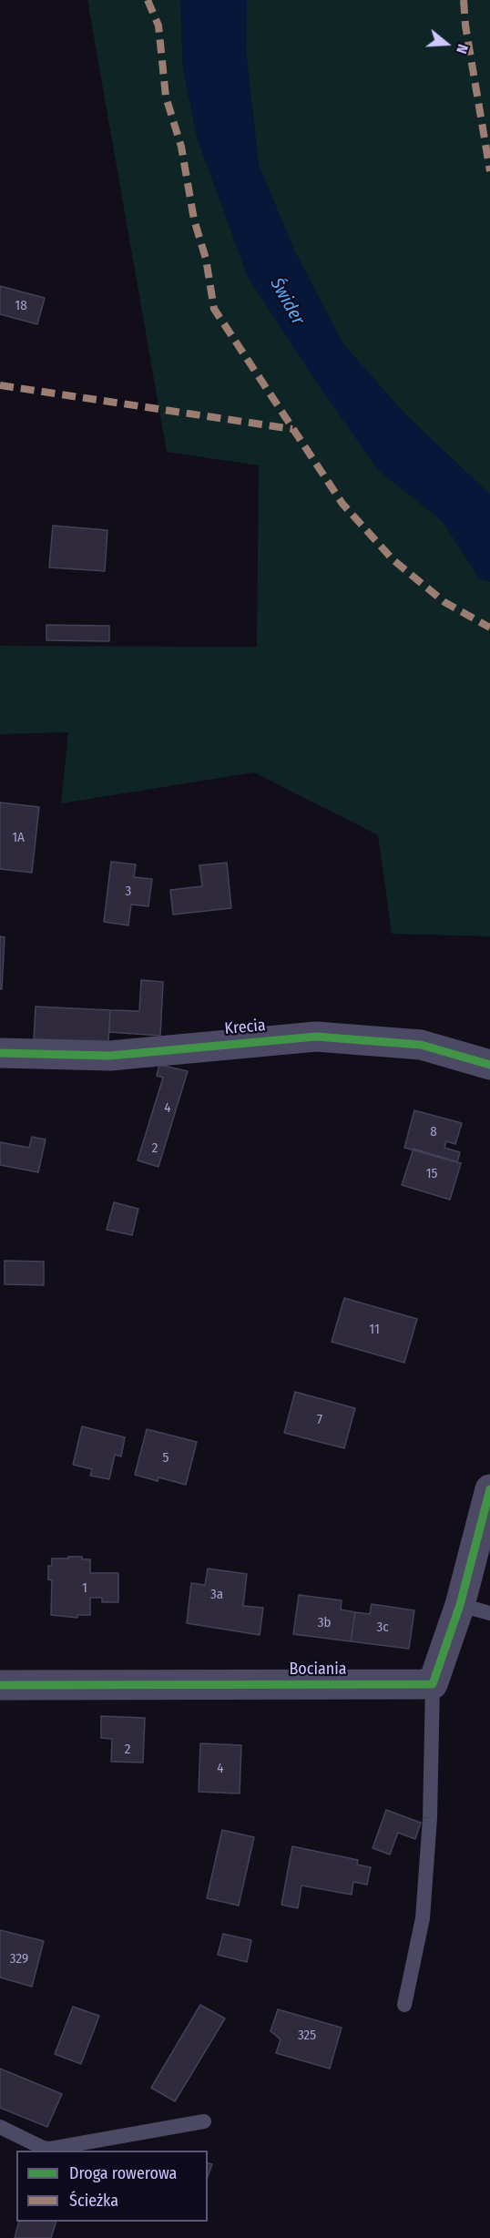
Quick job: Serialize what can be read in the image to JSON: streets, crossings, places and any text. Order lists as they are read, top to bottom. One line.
{"streets":{"street":["Krecia","Bociania"]},"water":["Świder"],"house_numbers":["18","1A","3","4","8","2","15","11","7","5","1","3a","3b","3c","2","4","329","325"],"legend":["Droga rowerowa","Ścieżka"],"north":"right"}
